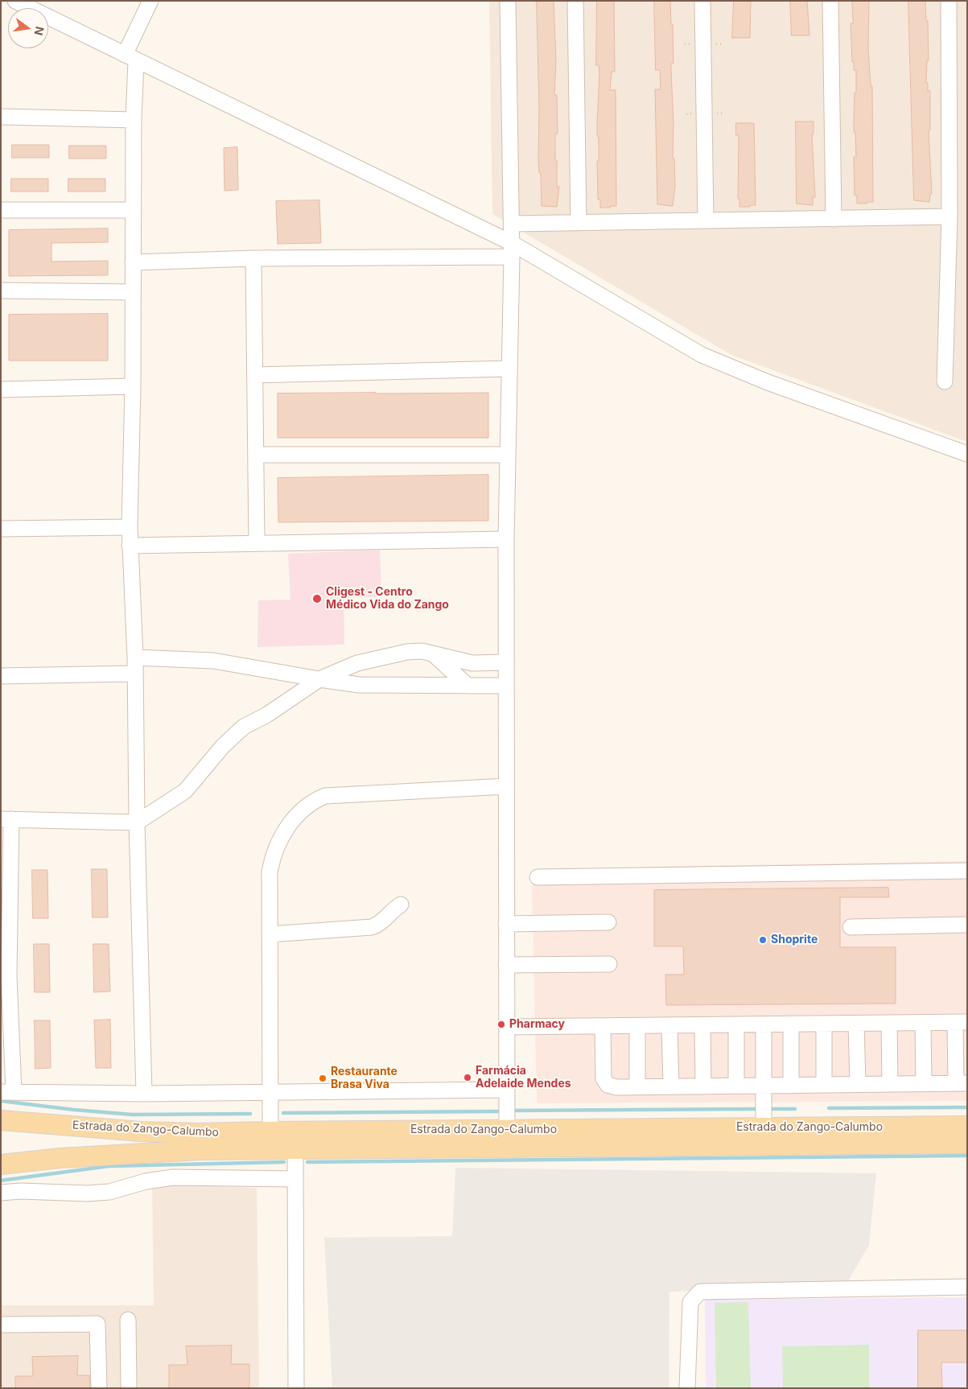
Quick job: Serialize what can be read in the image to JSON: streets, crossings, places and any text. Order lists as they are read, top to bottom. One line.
{"streets":{"main road":["Estrada do Zango-Calumbo"]},"places":["Cligest - Centro Médico Vida do Zango","Shoprite","Pharmacy","Farmácia Adelaide Mendes","Restaurante Brasa Viva"],"north":"right"}
